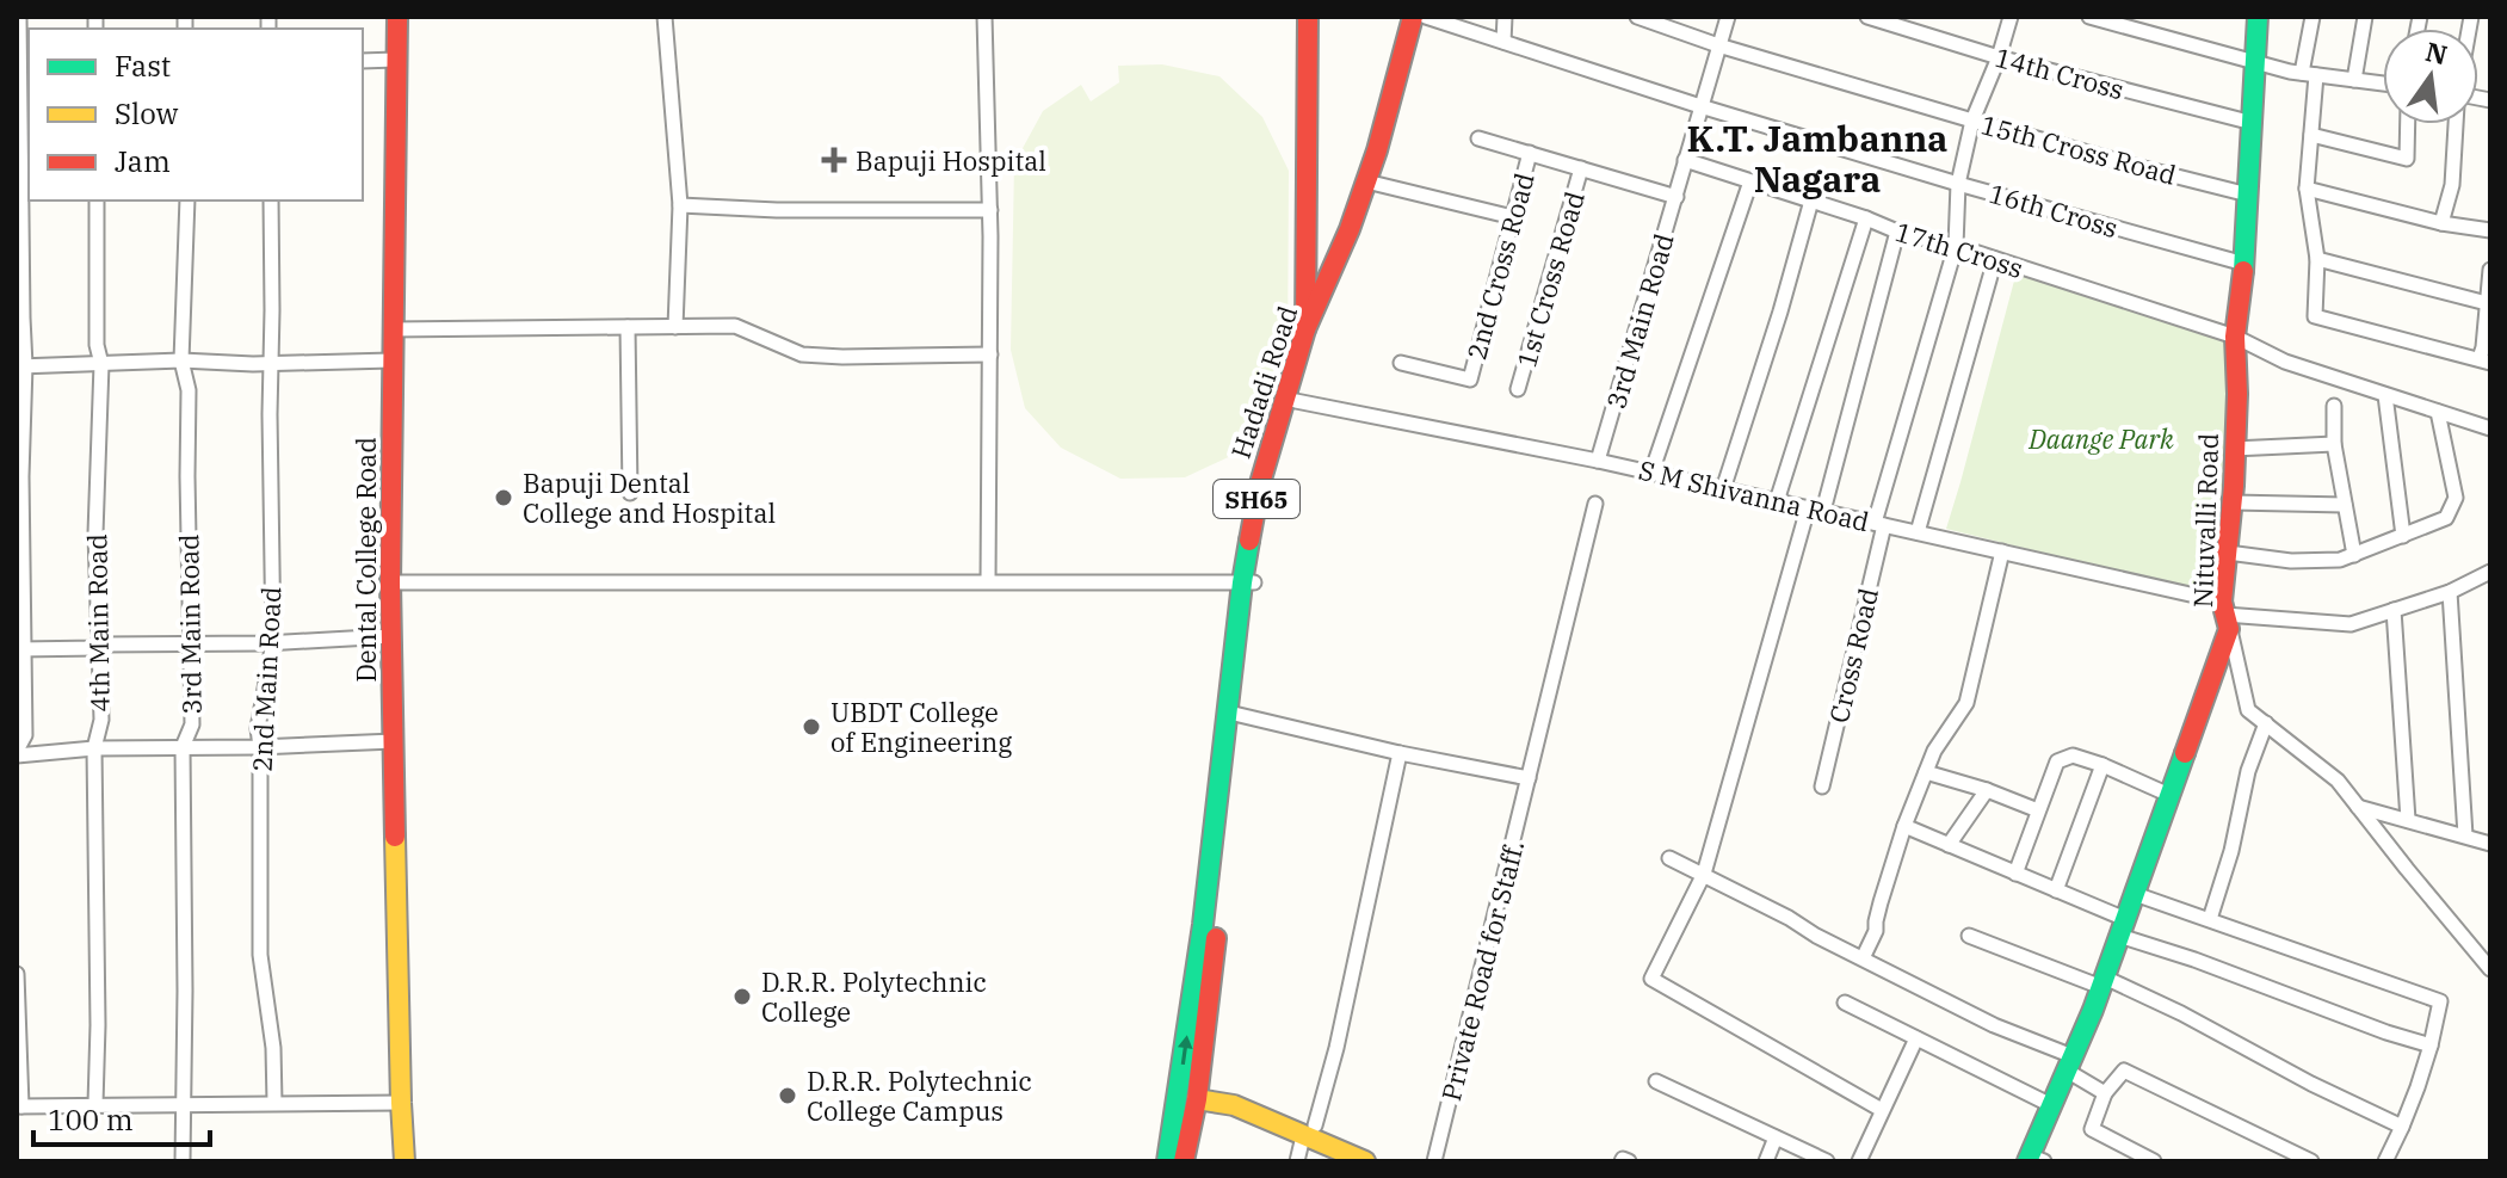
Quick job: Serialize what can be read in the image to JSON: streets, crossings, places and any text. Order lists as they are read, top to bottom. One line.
{"streets":{"street":["14th Cross","15th Cross Road","16th Cross","17th Cross","2nd Cross Road","1st Cross Road","3rd Main Road","Hadadi Road","S M Shivanna Road","SH65","Nituvalli Road","Dental College Road","4th Main Road","Cross Road","2nd Main Road","Private Road for Staff."]},"crossings":[["14th Cross","Nituvalli Road"],["14th Cross","Cross Road"],["15th Cross Road","3rd Main Road"],["15th Cross Road","Nituvalli Road"],["15th Cross Road","Cross Road"],["16th Cross","3rd Main Road"],["16th Cross","Nituvalli Road"],["16th Cross","Cross Road"],["17th Cross","3rd Main Road"],["17th Cross","Nituvalli Road"],["17th Cross","Cross Road"],["3rd Main Road","S M Shivanna Road"],["Hadadi Road","S M Shivanna Road"],["S M Shivanna Road","Nituvalli Road"],["S M Shivanna Road","Cross Road"]],"districts":["K.T. Jambanna Nagara"],"parks":["Daange Park"],"places":{"health":["Bapuji Hospital"],"other":["Bapuji Dental College and Hospital","UBDT College of Engineering","D.R.R. Polytechnic College","D.R.R. Polytechnic College Campus"]},"legend":["Fast","Slow","Jam"],"scale_bar":"100 m","north":"top"}
